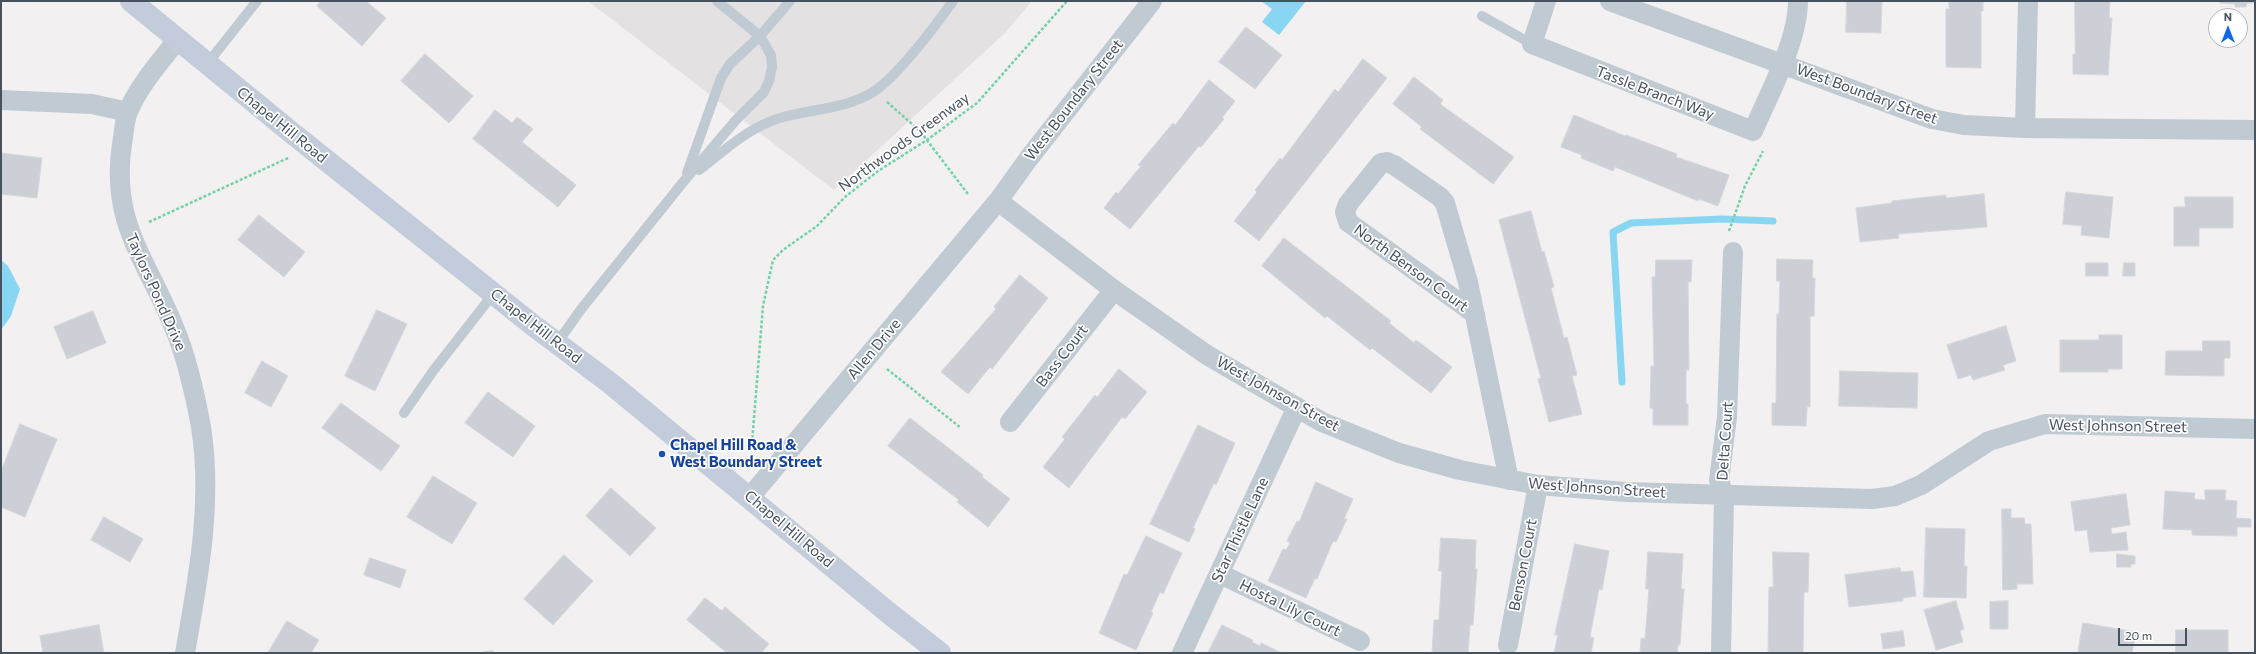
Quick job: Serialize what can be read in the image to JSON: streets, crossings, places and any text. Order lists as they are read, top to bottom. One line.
{"streets":{"main road":["Chapel Hill Road"],"street":["Tassle Branch Way","West Boundary Street","North Benson Court","Taylors Pond Drive","Allen Drive","Bass Court","West Johnson Street","Delta Court","Star Thistle Lane","Benson Court","Hosta Lily Court"],"path":["Northwoods Greenway"]},"crossings":[["Tassle Branch Way","West Boundary Street"],["West Boundary Street","Allen Drive"],["West Boundary Street","West Johnson Street"],["Chapel Hill Road","Taylors Pond Drive"],["Chapel Hill Road","Allen Drive"],["North Benson Court","West Johnson Street"],["Allen Drive","West Johnson Street"],["Bass Court","West Johnson Street"],["West Johnson Street","Delta Court"],["West Johnson Street","Star Thistle Lane"],["West Johnson Street","Benson Court"],["Star Thistle Lane","Hosta Lily Court"]],"places":["Chapel Hill Road & West Boundary Street"],"scale_bar":"20 m","north":"top"}
